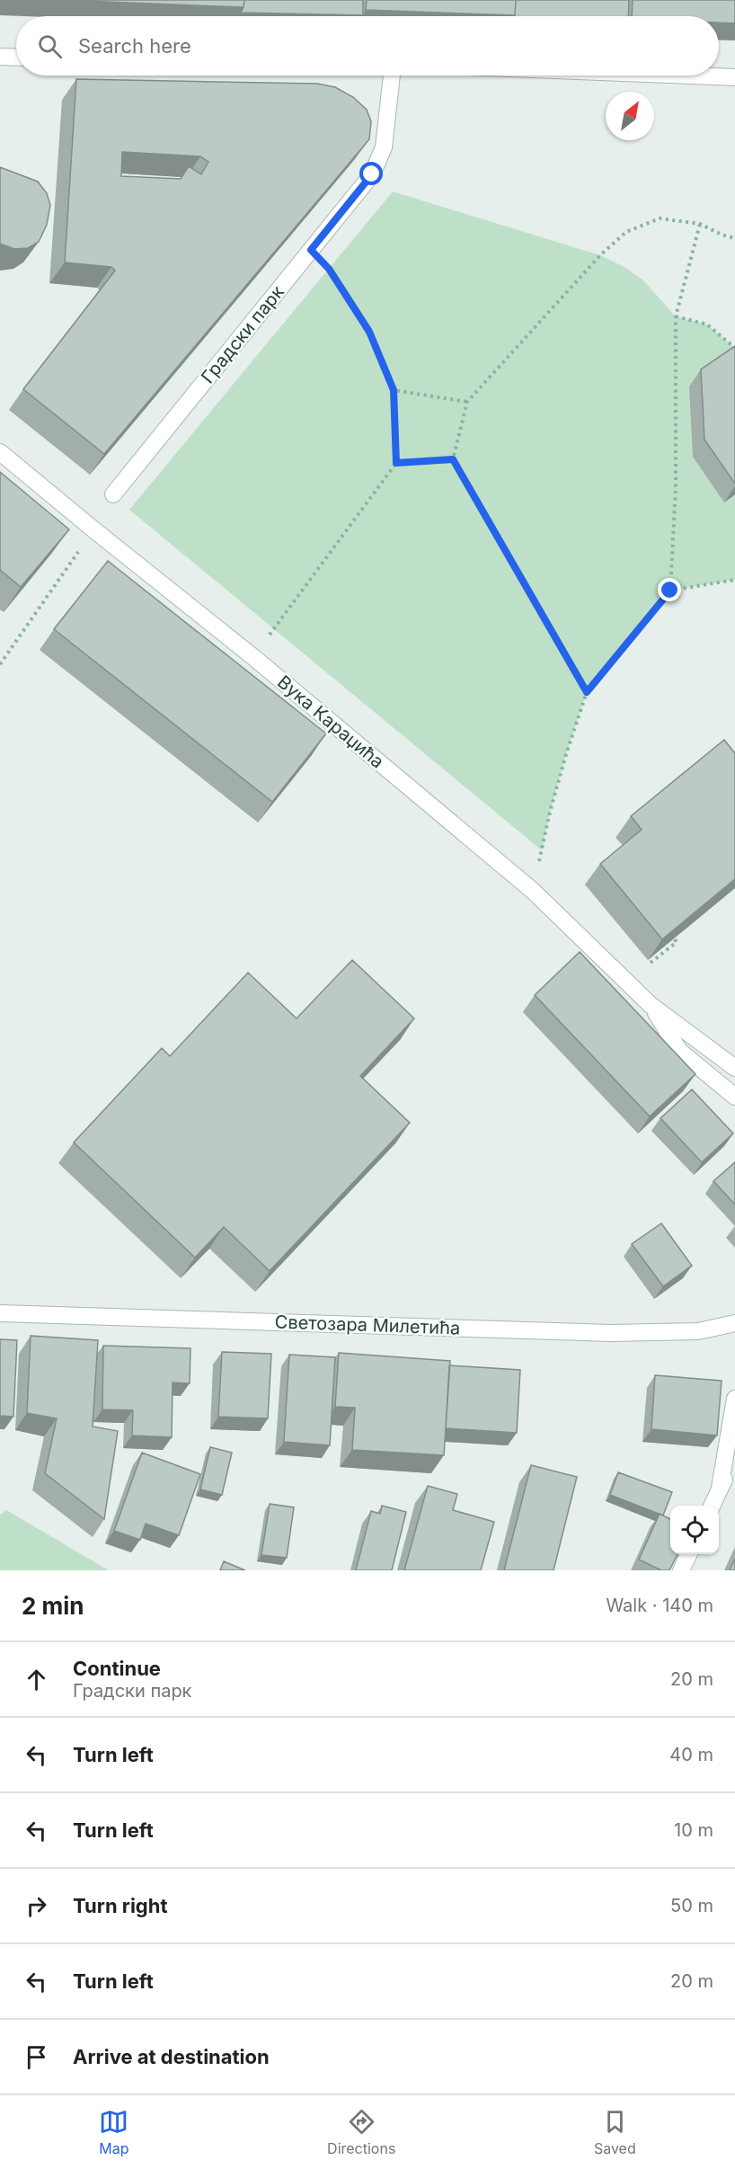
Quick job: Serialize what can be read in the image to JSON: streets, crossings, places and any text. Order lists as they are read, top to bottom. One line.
{"streets":{"street":["Градски парк","Вука Караџића","Светозара Милетића"]},"north":"top right","page":{"search":"Search here","heading":["2 min","Walk · 140 m"],"list":[["Continue","Градски парк","20 m"],["Turn left","40 m"],["Turn left","10 m"],["Turn right","50 m"],["Turn left","20 m"],"Arrive at destination"],"nav":["Map","Directions","Saved"]}}
